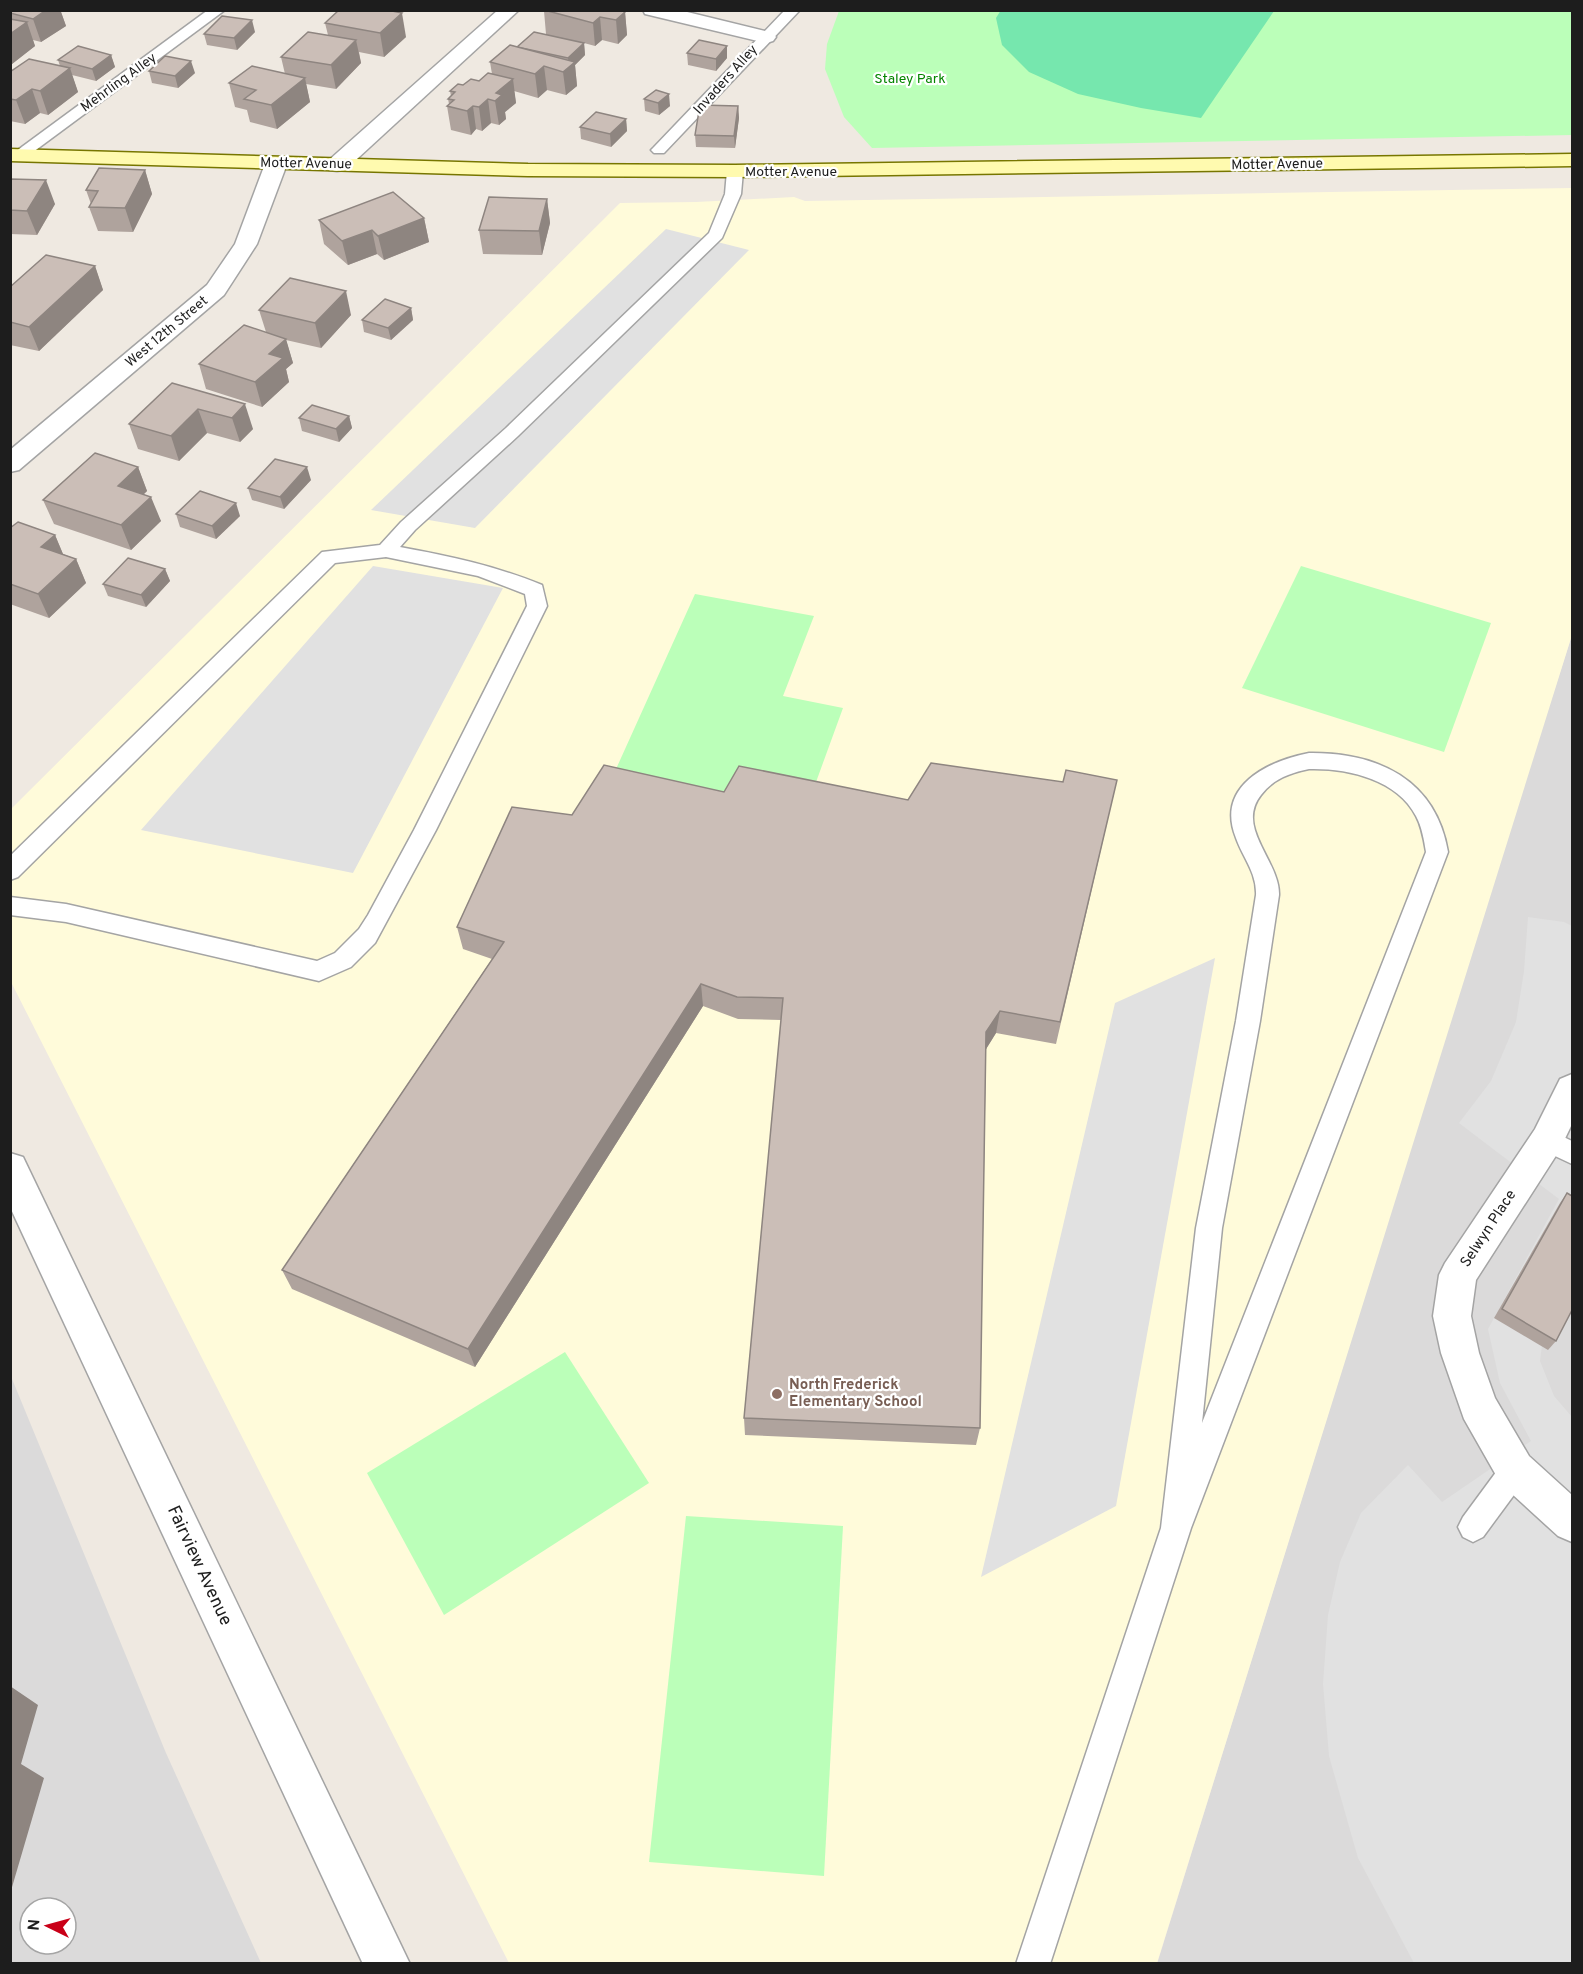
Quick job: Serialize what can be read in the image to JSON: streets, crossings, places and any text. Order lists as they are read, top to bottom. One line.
{"streets":{"main road":["Motter Avenue"],"street":["West 12th Street","Selwyn Place","Fairview Avenue"],"lane":["Invaders Alley","Mehrling Alley"]},"crossings":[["Mehrling Alley","Motter Avenue"],["Motter Avenue","West 12th Street"]],"parks":["Staley Park"],"places":["North Frederick Elementary School"],"north":"left"}
